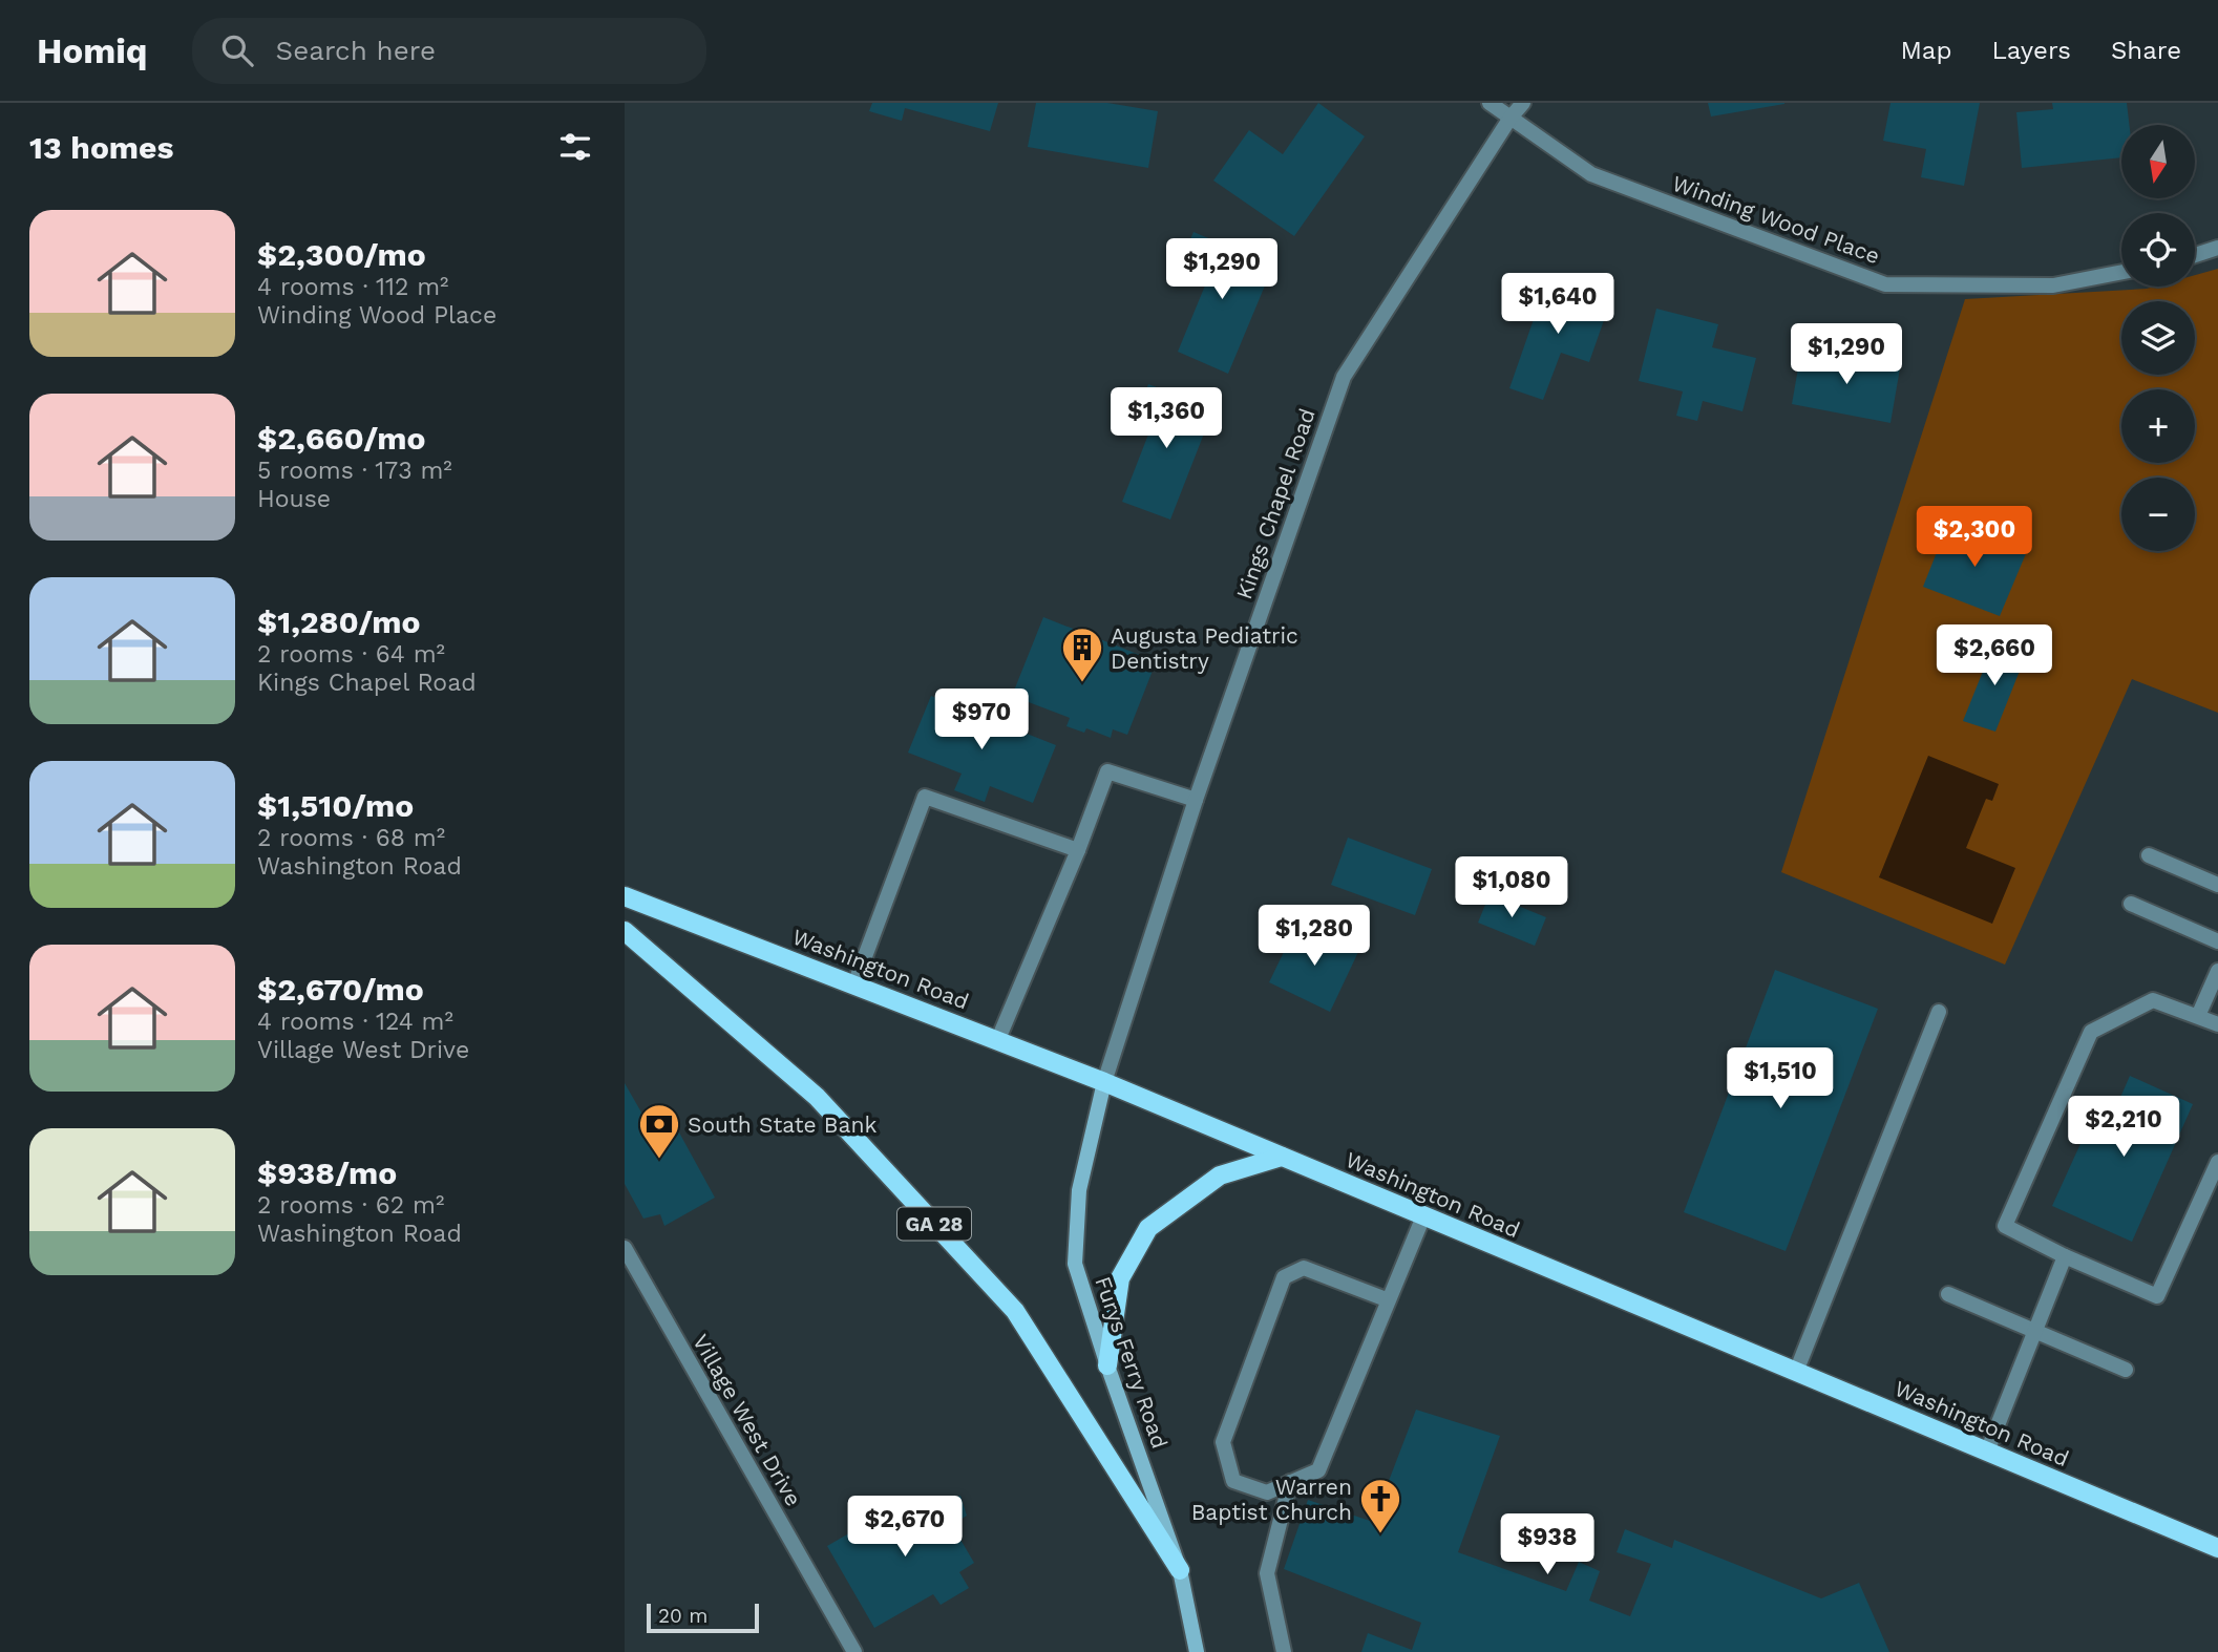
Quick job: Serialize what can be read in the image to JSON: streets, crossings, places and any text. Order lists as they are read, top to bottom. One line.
{"streets":{"main road":["Washington Road","GA 28","Furys Ferry Road"],"street":["Winding Wood Place","Kings Chapel Road","Village West Drive"]},"crossings":[["Winding Wood Place","Kings Chapel Road"],["Kings Chapel Road","Washington Road"],["Kings Chapel Road","Furys Ferry Road"],["Washington Road","Furys Ferry Road"],["GA 28","Furys Ferry Road"]],"places":{"building":["Augusta Pediatric Dentistry"],"bank":["South State Bank"],"church":["Warren Baptist Church"]},"scale_bar":"20 m","north":"bottom","page":{"header":"Homiq","search":"Search here","nav":["Map","Layers","Share"],"heading":"13 homes","map_buttons":["+","−"],"list":[{"name":"$2,300/mo","note":"4 rooms · 112 m² · Winding Wood Place"},{"name":"$2,660/mo","note":"5 rooms · 173 m² · House"},{"name":"$1,280/mo","note":"2 rooms · 64 m² · Kings Chapel Road"},{"name":"$1,510/mo","note":"2 rooms · 68 m² · Washington Road"},{"name":"$2,670/mo","note":"4 rooms · 124 m² · Village West Drive"},{"name":"$938/mo","note":"2 rooms · 62 m² · Washington Road"}],"price":["$1,290","$1,640","$1,290","$1,360","$2,300","$2,660","$970","$1,080","$1,280","$1,510","$2,210","$2,670","$938"],"scale":"20 m"}}
